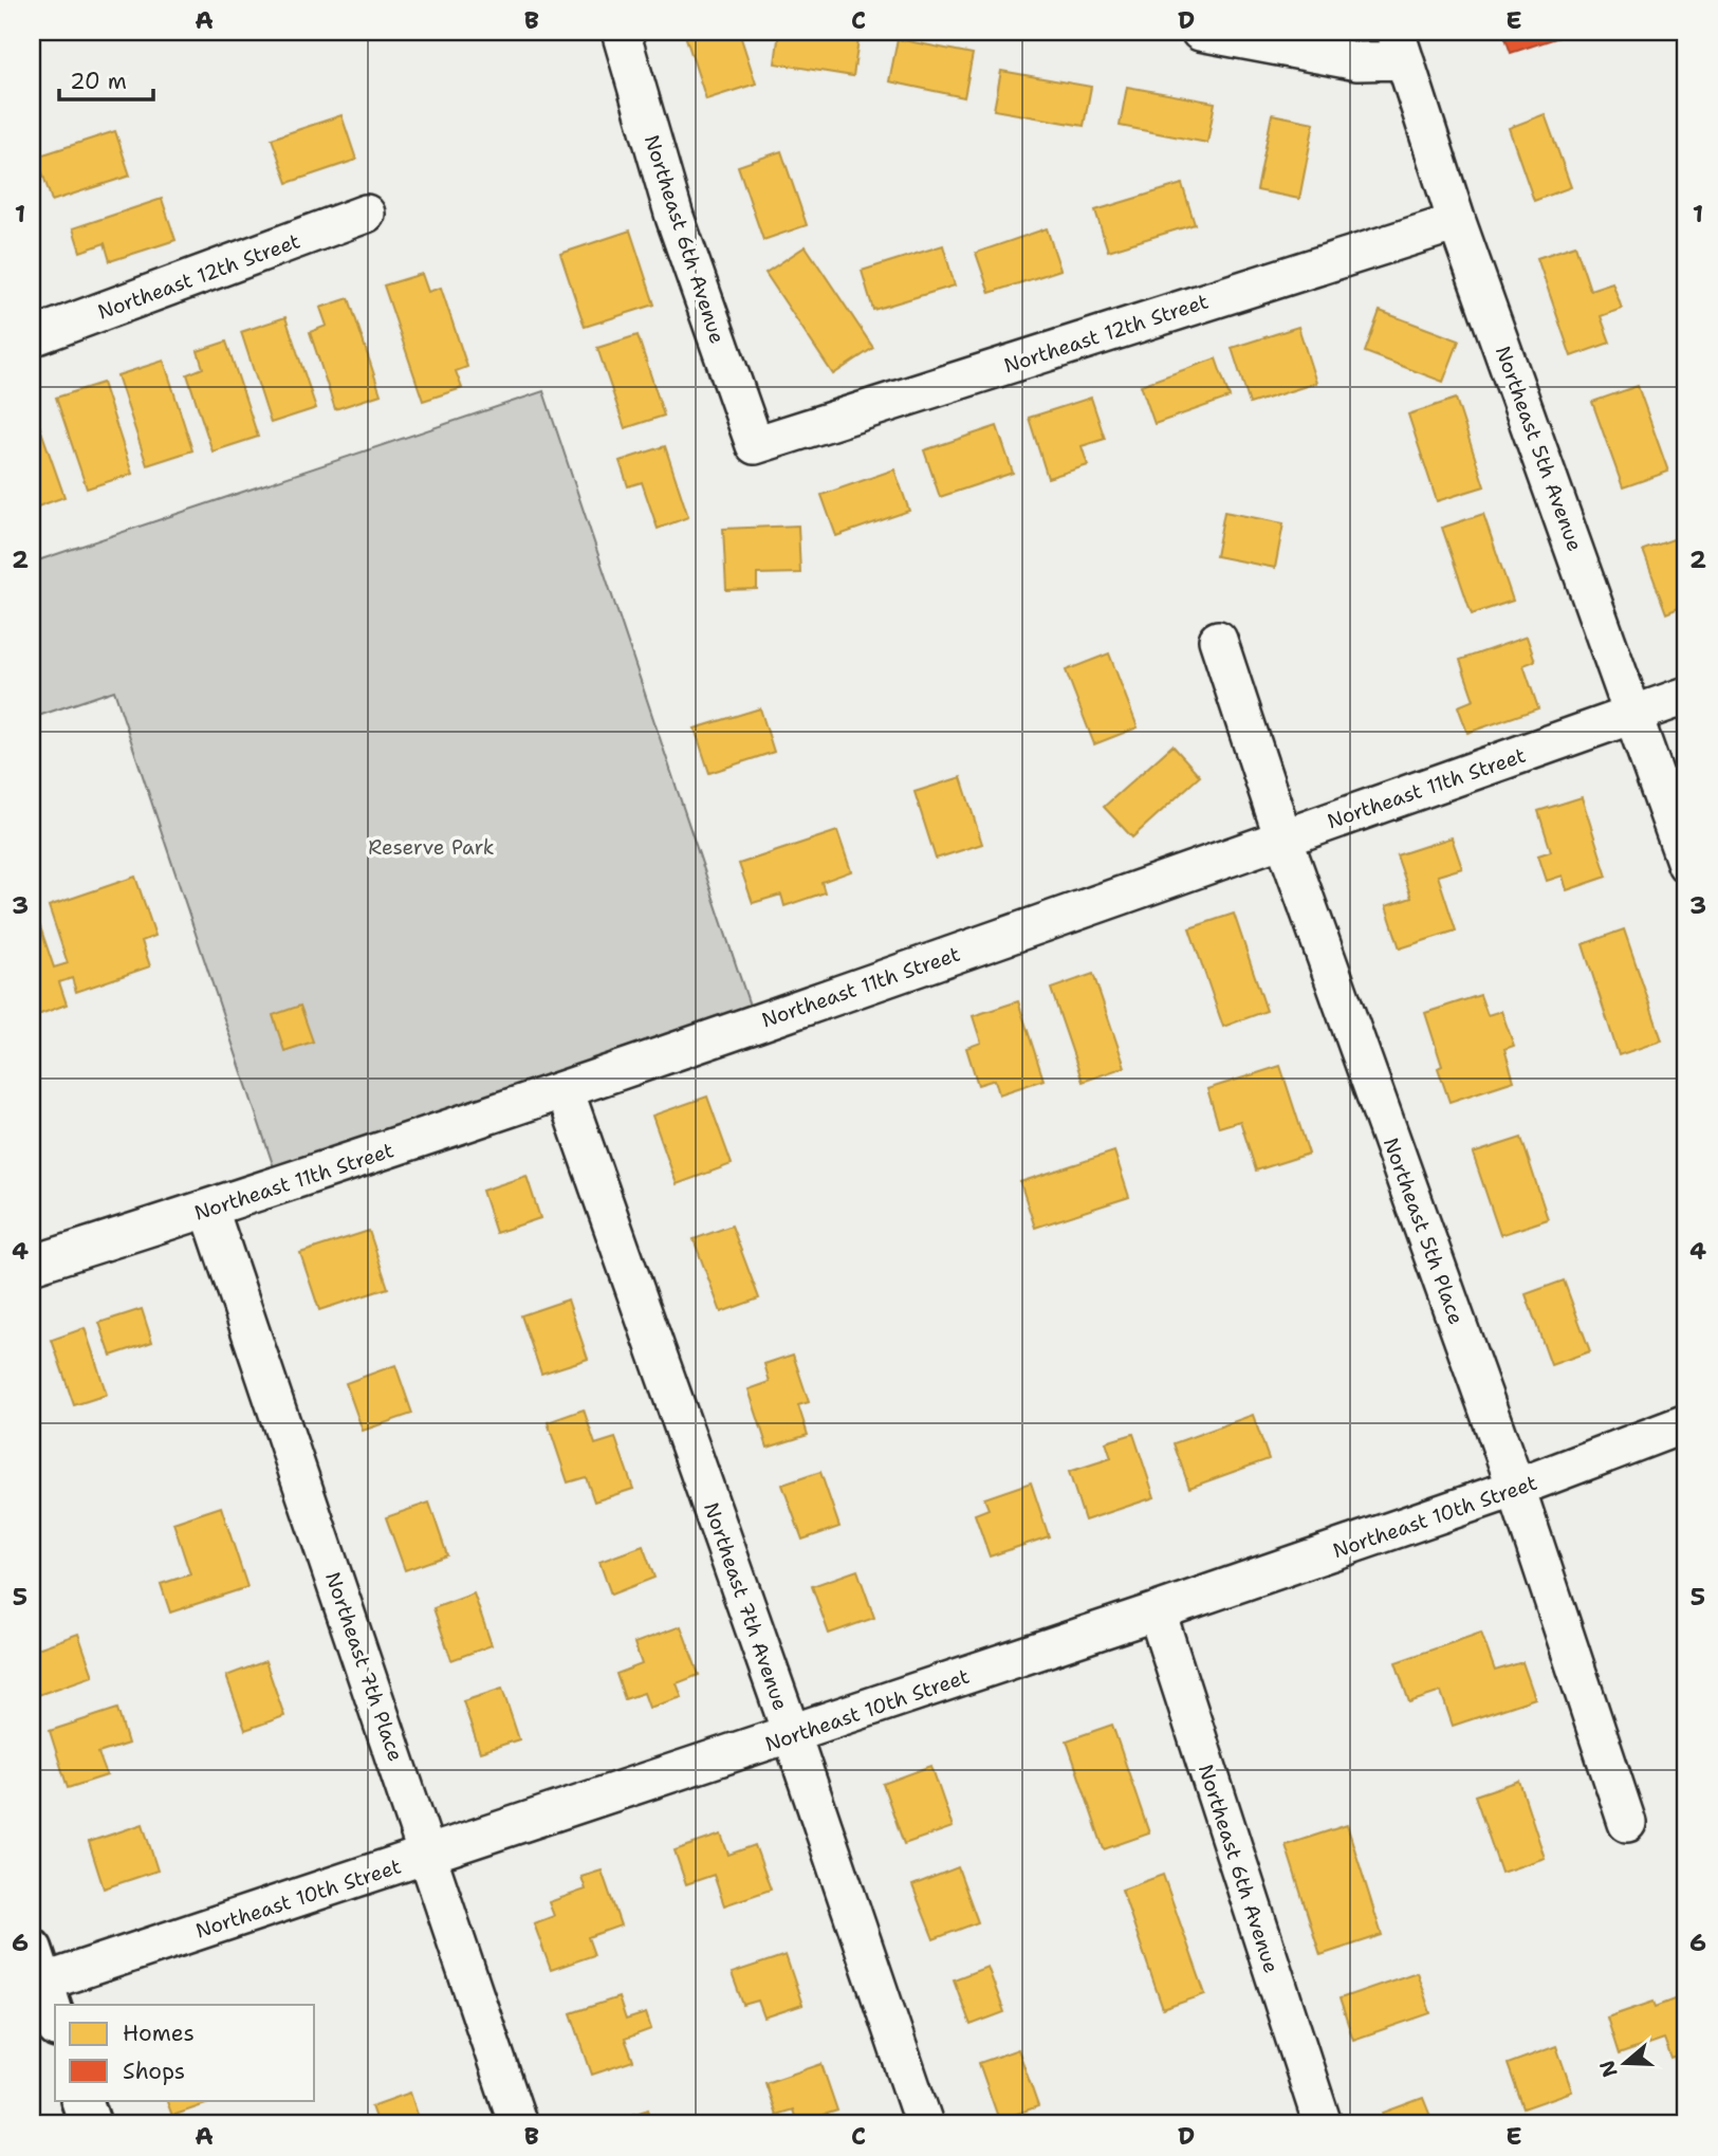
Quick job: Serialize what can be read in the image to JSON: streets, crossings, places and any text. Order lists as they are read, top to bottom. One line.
{"streets":{"street":["Northeast 6th Avenue","Northeast 12th Street","Northeast 5th Avenue","Northeast 11th Street","Northeast 5th Place","Northeast 10th Street","Northeast 7th Avenue","Northeast 7th Place"]},"crossings":[["Northeast 6th Avenue","Northeast 12th Street"],["Northeast 6th Avenue","Northeast 10th Street"],["Northeast 12th Street","Northeast 5th Avenue"],["Northeast 5th Avenue","Northeast 11th Street"],["Northeast 11th Street","Northeast 5th Place"],["Northeast 11th Street","Northeast 7th Avenue"],["Northeast 11th Street","Northeast 7th Place"],["Northeast 5th Place","Northeast 10th Street"],["Northeast 10th Street","Northeast 7th Avenue"],["Northeast 10th Street","Northeast 7th Place"]],"parks":["Reserve Park"],"legend":["Homes","Shops"],"scale_bar":"20 m","north":"left","grid":{"columns":["A","B","C","D","E"],"rows":["1","2","3","4","5","6"]}}
